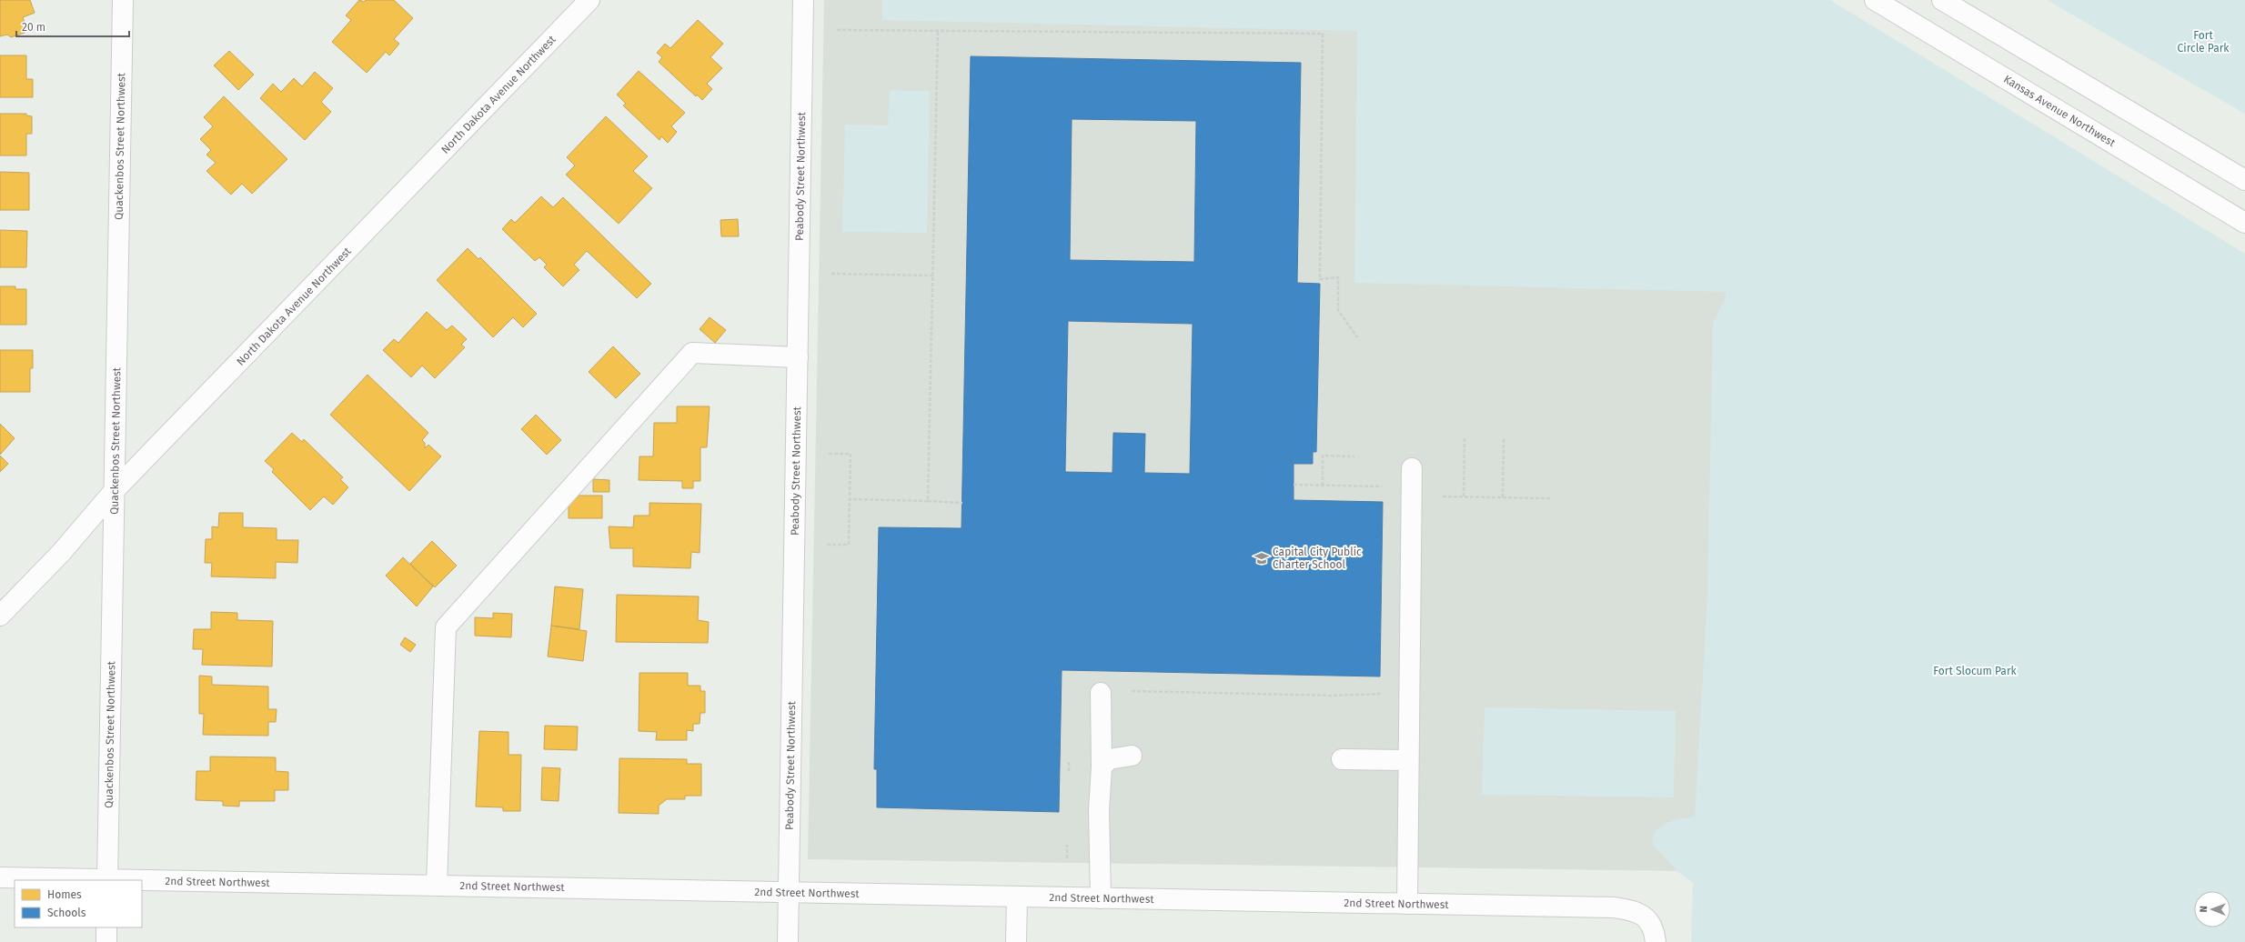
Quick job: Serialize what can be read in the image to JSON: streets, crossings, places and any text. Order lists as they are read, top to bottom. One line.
{"streets":{"street":["North Dakota Avenue Northwest","Kansas Avenue Northwest","Quackenbos Street Northwest","Peabody Street Northwest","2nd Street Northwest"]},"crossings":[["North Dakota Avenue Northwest","Quackenbos Street Northwest"],["Quackenbos Street Northwest","2nd Street Northwest"],["Peabody Street Northwest","2nd Street Northwest"]],"parks":["Fort Circle Park","Fort Slocum Park"],"places":{"school or university":["Capital City Public Charter School"]},"legend":["Homes","Schools"],"scale_bar":"20 m","north":"left"}
